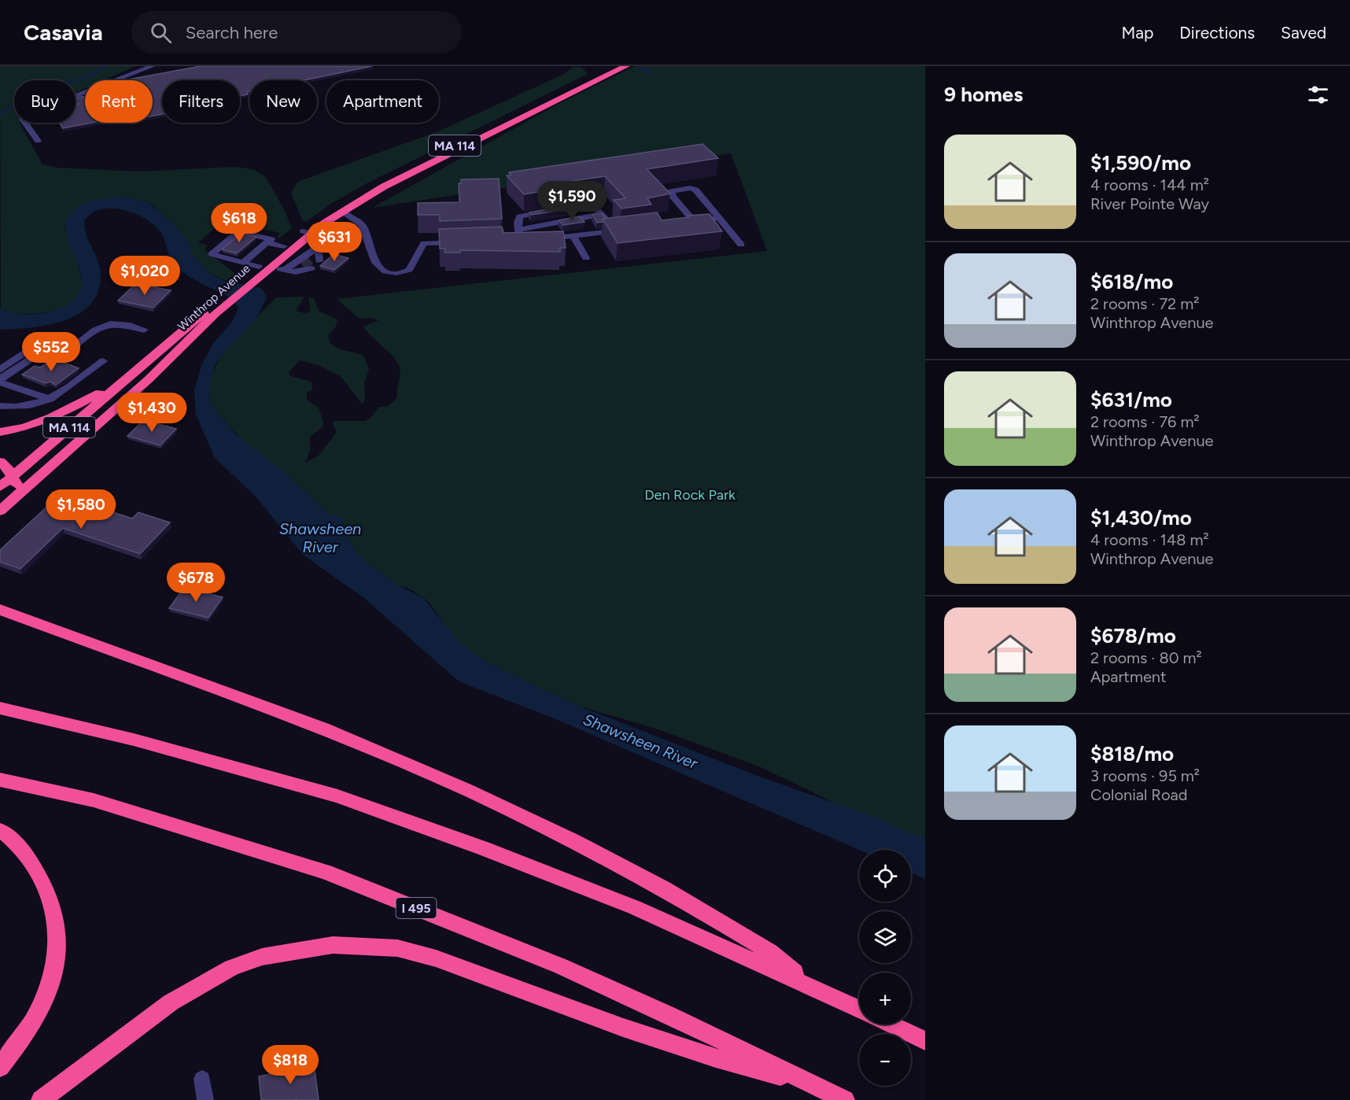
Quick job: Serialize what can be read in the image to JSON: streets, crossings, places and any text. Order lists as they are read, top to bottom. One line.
{"streets":{"highway":["MA 114","Winthrop Avenue","I 495"]},"water":["Shawsheen River"],"parks":["Den Rock Park"],"page":{"header":"Casavia","search":"Search here","nav":["Map","Directions","Saved"],"heading":"9 homes","chip":["Buy","Rent","Filters","New","Apartment"],"list":[{"name":"$1,590/mo","note":"4 rooms · 144 m² · River Pointe Way"},{"name":"$618/mo","note":"2 rooms · 72 m² · Winthrop Avenue"},{"name":"$631/mo","note":"2 rooms · 76 m² · Winthrop Avenue"},{"name":"$1,430/mo","note":"4 rooms · 148 m² · Winthrop Avenue"},{"name":"$678/mo","note":"2 rooms · 80 m² · Apartment"},{"name":"$818/mo","note":"3 rooms · 95 m² · Colonial Road"}],"price":["$1,590","$618","$631","$1,020","$552","$1,430","$1,580","$678","$818"],"map_buttons":["+","−"]}}
